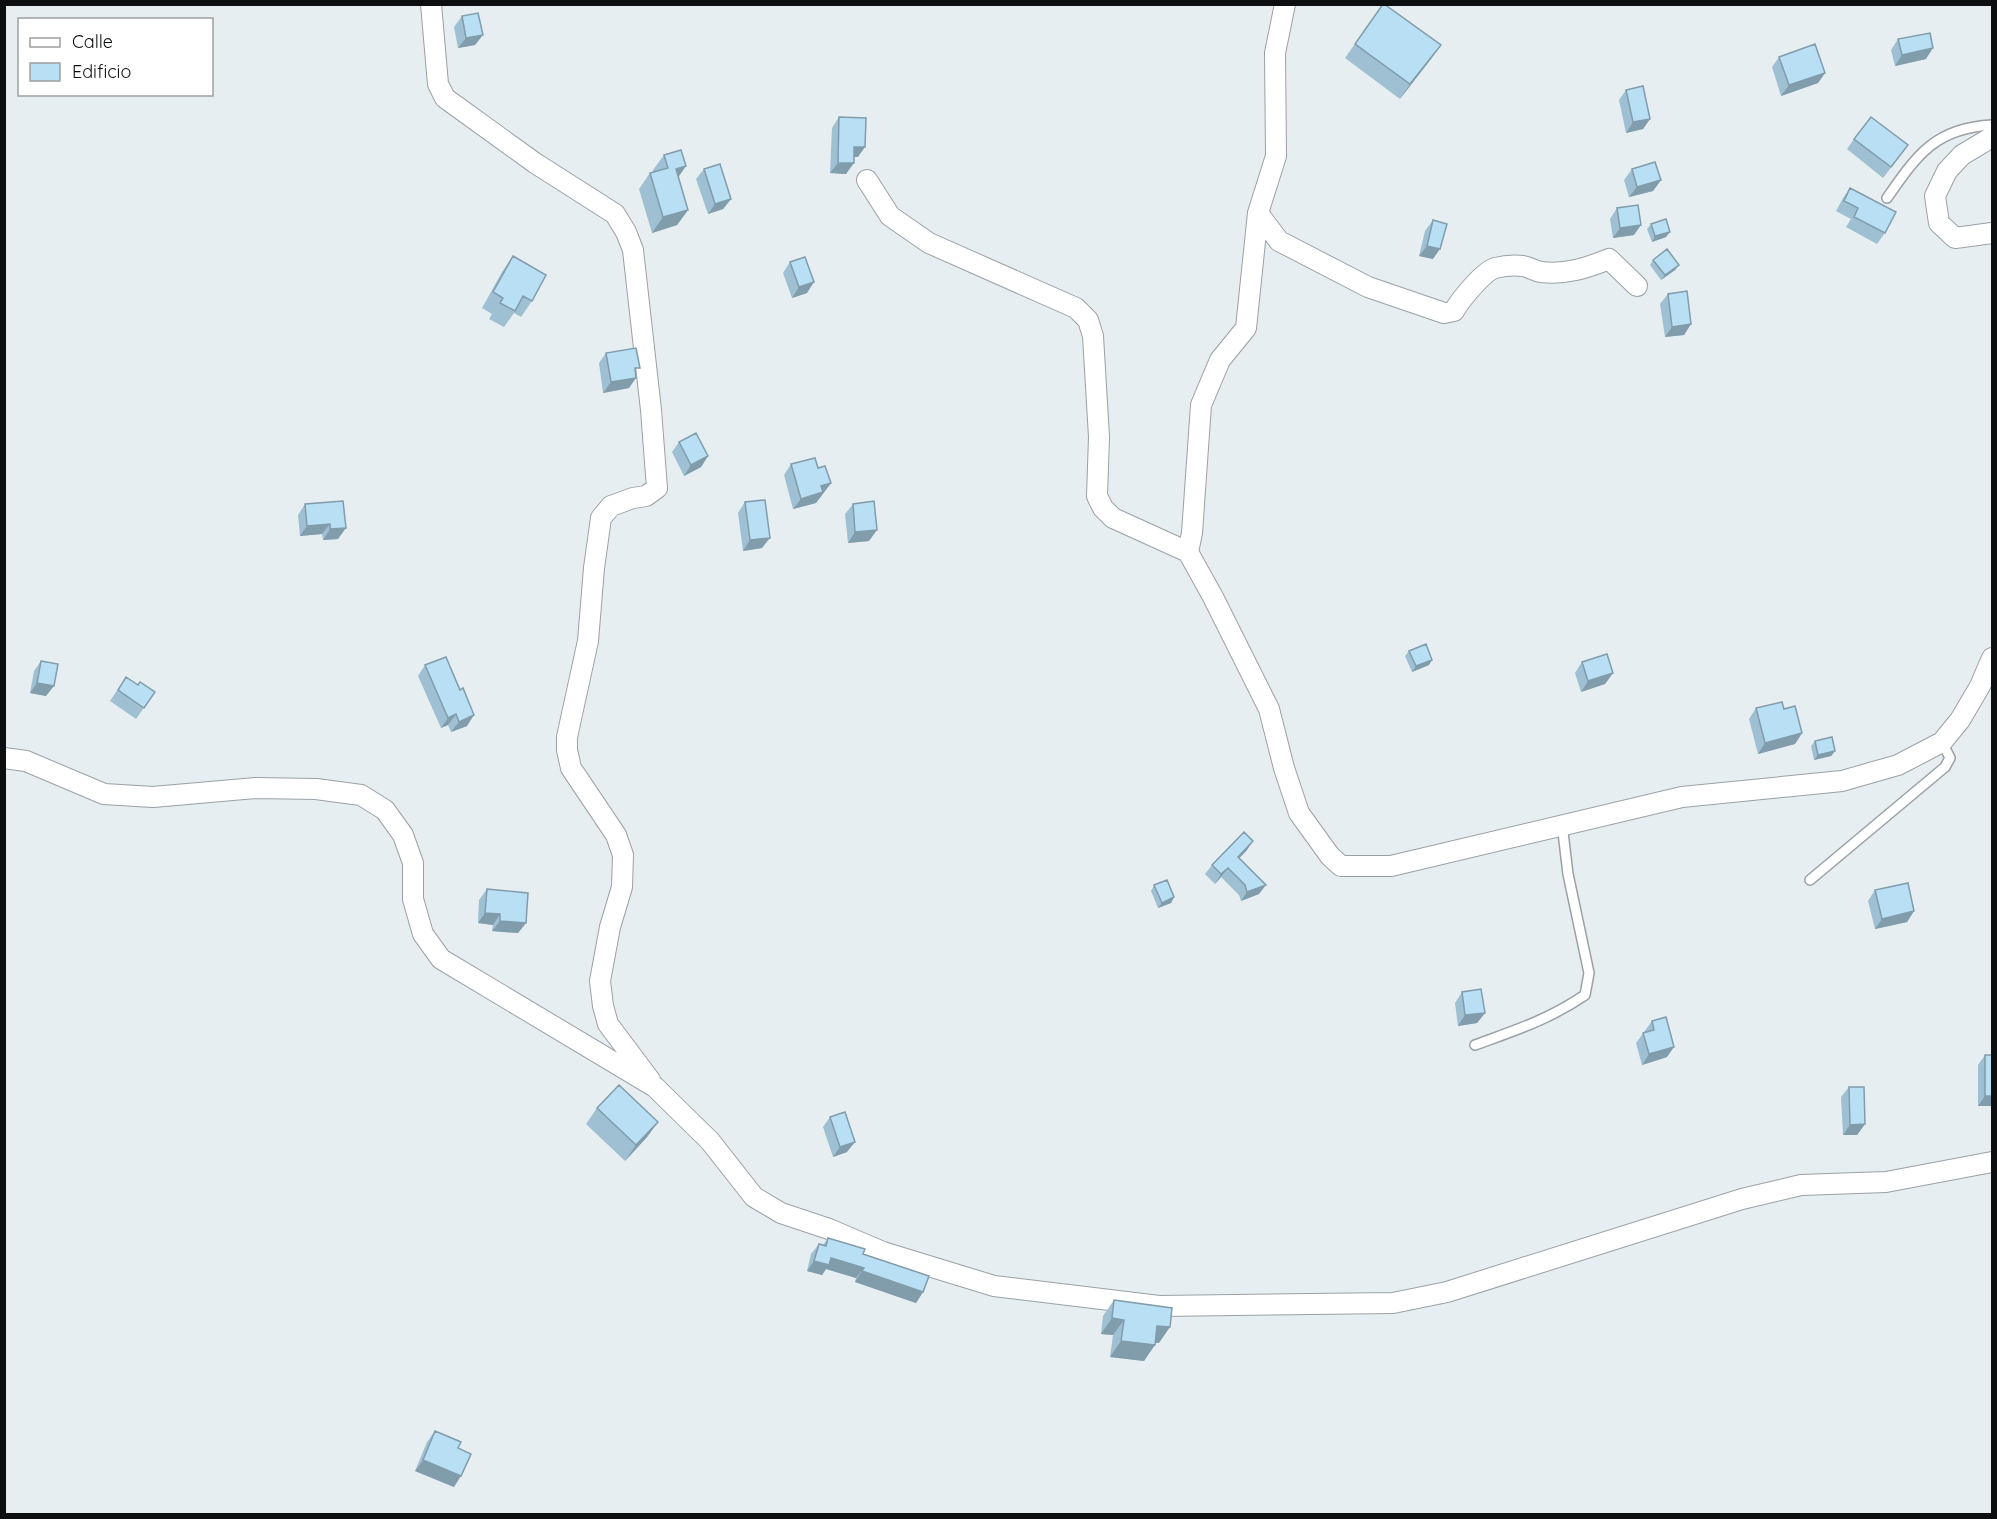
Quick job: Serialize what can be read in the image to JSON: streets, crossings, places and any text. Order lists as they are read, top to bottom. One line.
{"legend":["Calle","Edificio"]}
